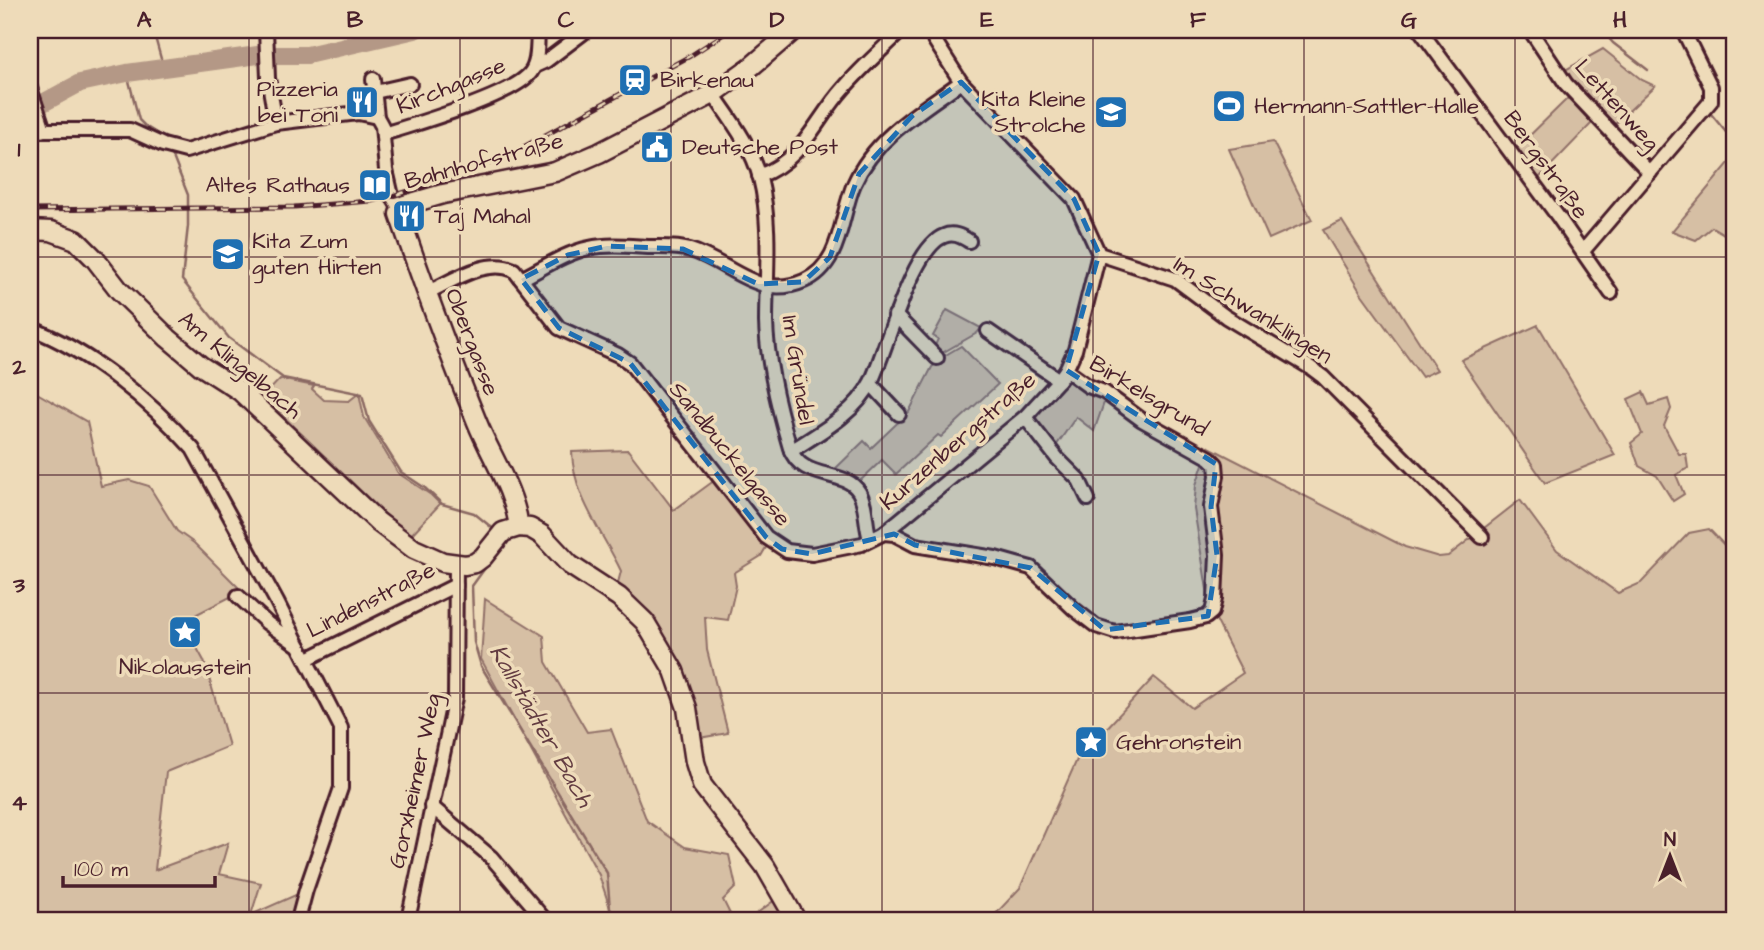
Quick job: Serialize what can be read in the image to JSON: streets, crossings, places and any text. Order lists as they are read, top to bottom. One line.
{"streets":{"main road":["Bahnhofstraße","Obergasse","Am Klingelbach","Lindenstraße"],"street":["Kirchgasse","Lettenweg","Bergstraße","Im Schwanklingen","Im Gründel","Birkelsgrund","Kurzenbergstraße","Sandbuckelgasse","Gorxheimer Weg"]},"crossings":[["Kirchgasse","Obergasse"],["Bahnhofstraße","Obergasse"],["Bahnhofstraße","Im Gründel"],["Im Schwanklingen","Kurzenbergstraße"],["Obergasse","Sandbuckelgasse"],["Obergasse","Lindenstraße"],["Am Klingelbach","Lindenstraße"],["Am Klingelbach","Gorxheimer Weg"],["Im Gründel","Sandbuckelgasse"],["Birkelsgrund","Kurzenbergstraße"],["Birkelsgrund","Sandbuckelgasse"],["Kurzenbergstraße","Sandbuckelgasse"],["Lindenstraße","Gorxheimer Weg"]],"water":["Kallstädter Bach"],"places":{"station":["Birkenau"],"restaurant":["Pizzeria bei Toni","Taj Mahal"],"sports":["Hermann-Sattler-Halle"],"school or university":["Kita Kleine Strolche","Kita Zum guten Hirten"],"public building":["Deutsche Post"],"library":["Altes Rathaus"],"place":["Nikolausstein","Gehronstein"]},"scale_bar":"100 m","north":"top","grid":{"columns":["A","B","C","D","E","F","G","H"],"rows":["1","2","3","4"]}}
